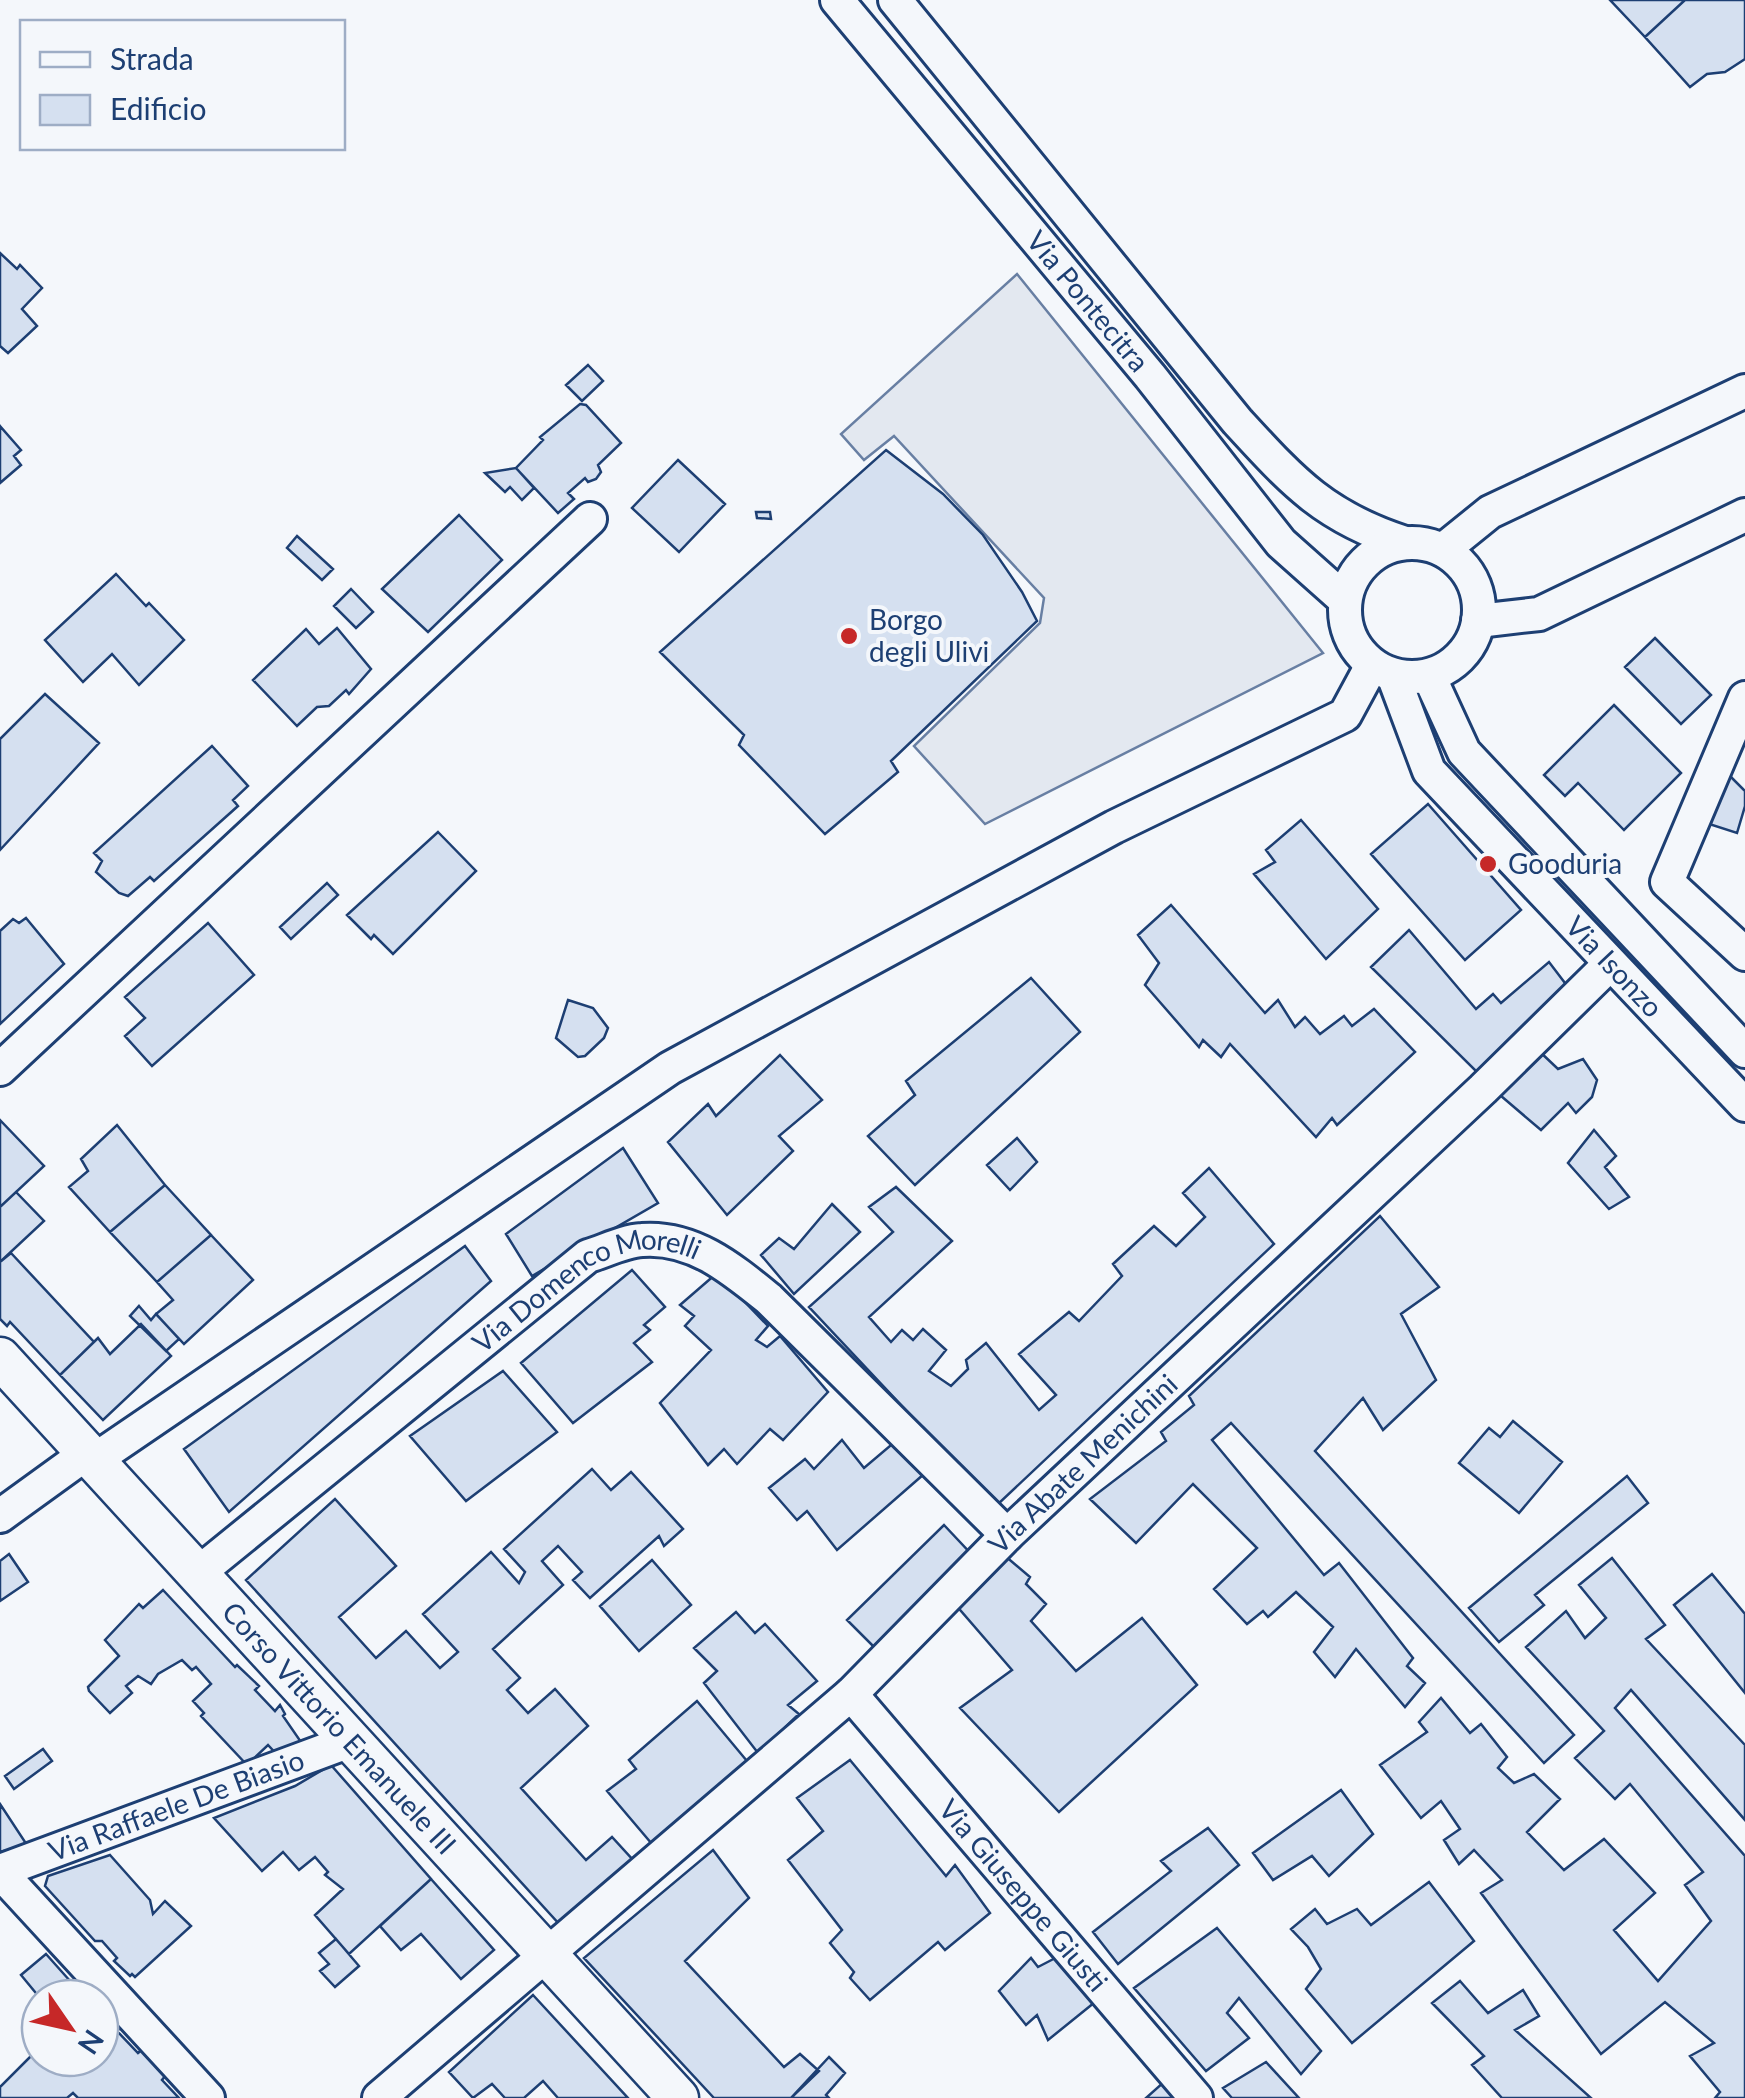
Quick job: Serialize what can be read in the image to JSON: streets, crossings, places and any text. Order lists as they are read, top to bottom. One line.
{"streets":{"street":["Via Pontecitra","Via Isonzo","Via Domenco Morelli","Via Abate Menichini","Corso Vittorio Emanuele III","Via Raffaele De Biasio","Via Giuseppe Giusti"]},"crossings":[["Via Pontecitra","Via Isonzo"],["Via Isonzo","Via Abate Menichini"],["Via Domenco Morelli","Via Abate Menichini"],["Via Domenco Morelli","Corso Vittorio Emanuele III"],["Via Abate Menichini","Corso Vittorio Emanuele III"],["Via Abate Menichini","Via Giuseppe Giusti"],["Corso Vittorio Emanuele III","Via Raffaele De Biasio"]],"places":["Borgo degli Ulivi","Gooduria"],"legend":["Strada","Edificio"],"north":"bottom right"}
